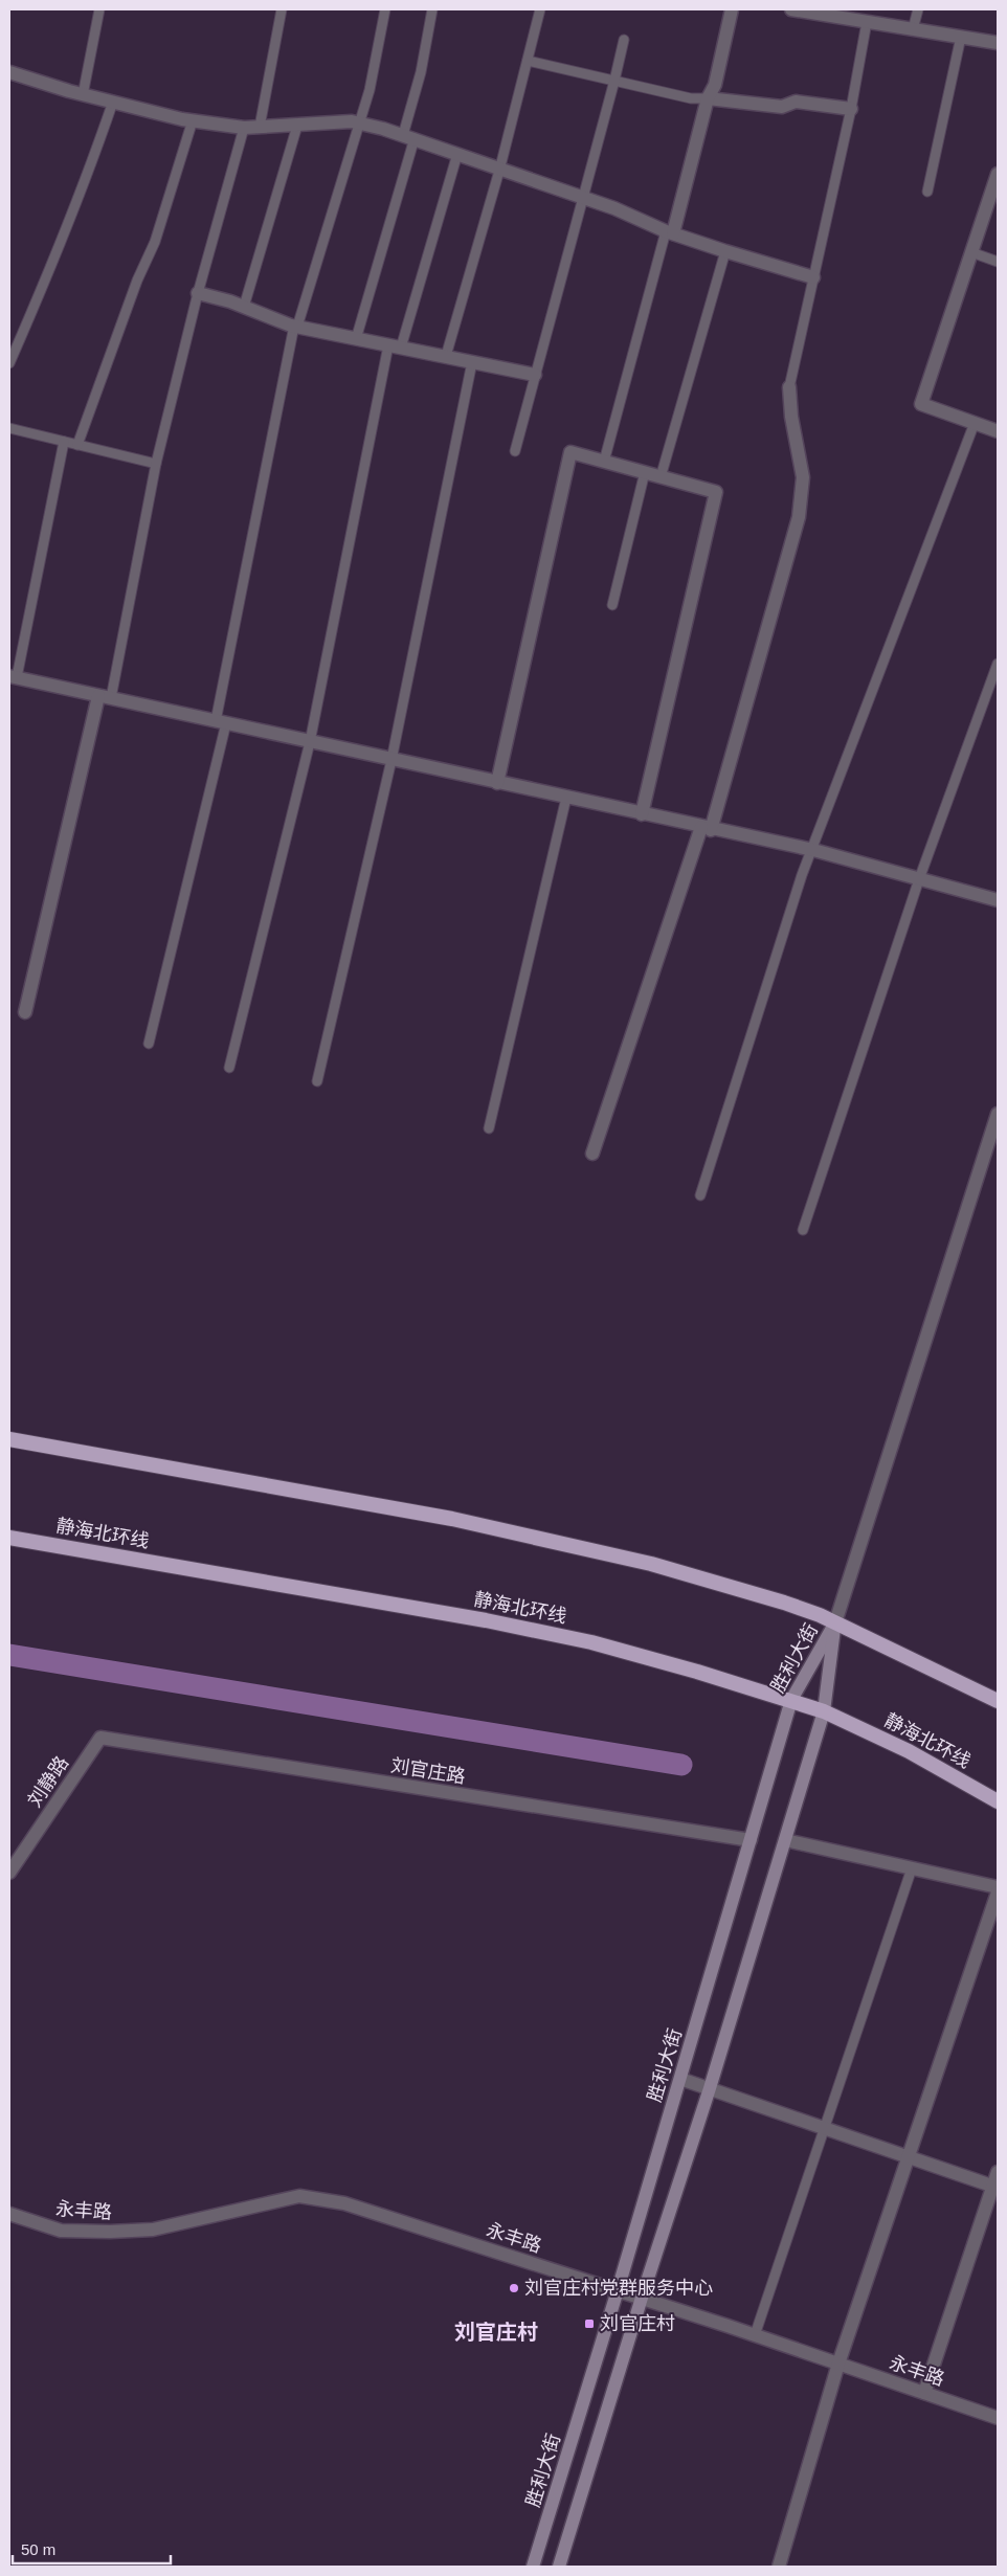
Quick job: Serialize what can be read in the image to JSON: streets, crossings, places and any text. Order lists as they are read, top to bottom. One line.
{"streets":{"highway":["静海北环线"],"main road":["胜利大街"],"street":["刘官庄路","刘静路","永丰路"]},"crossings":[["静海北环线","胜利大街"],["胜利大街","刘官庄路"],["胜利大街","永丰路"],["刘官庄路","刘静路"]],"districts":["刘官庄村"],"places":{"other":["刘官庄村党群服务中心"],"transit":["刘官庄村"]},"scale_bar":"50 m"}
